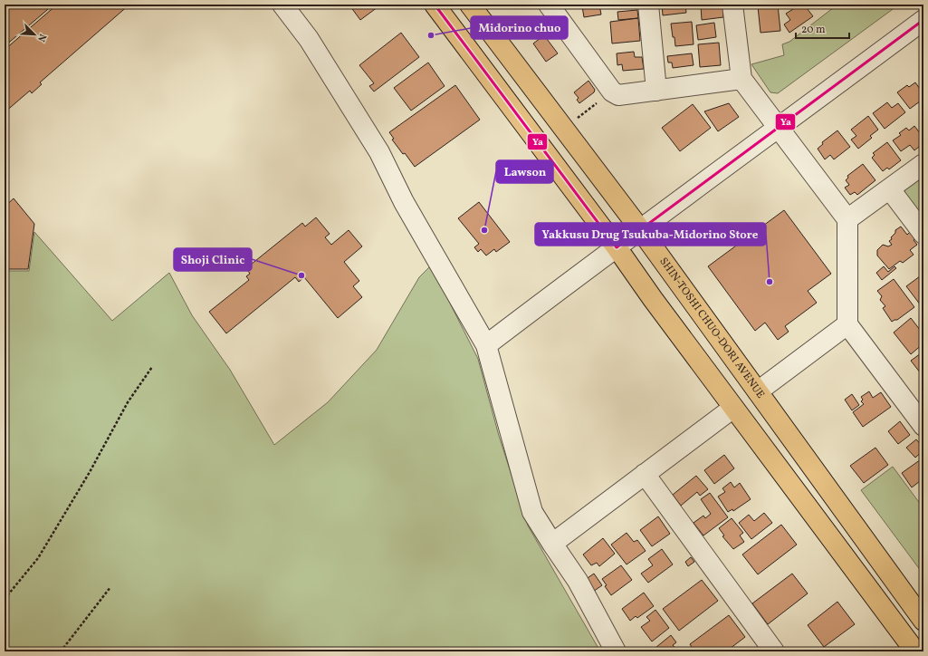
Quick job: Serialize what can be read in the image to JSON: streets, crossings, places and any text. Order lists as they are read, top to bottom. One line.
{"streets":{"main road":["SHIN-TOSHI CHUO-DORI AVENUE"]},"places":["Midorino chuo","Lawson","Shoji Clinic","Yakkusu Drug Tsukuba-Midorino Store"],"lines":["transit line Ya"],"scale_bar":"20 m","north":"bottom right"}
